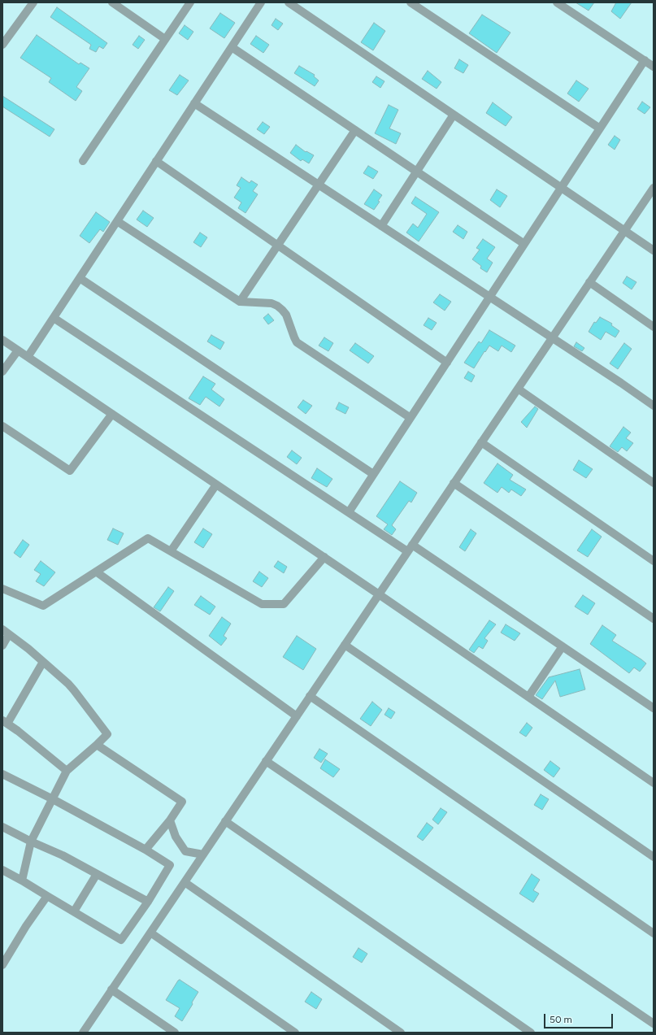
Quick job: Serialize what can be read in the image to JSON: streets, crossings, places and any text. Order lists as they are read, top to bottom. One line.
{"scale_bar":"50 m"}
